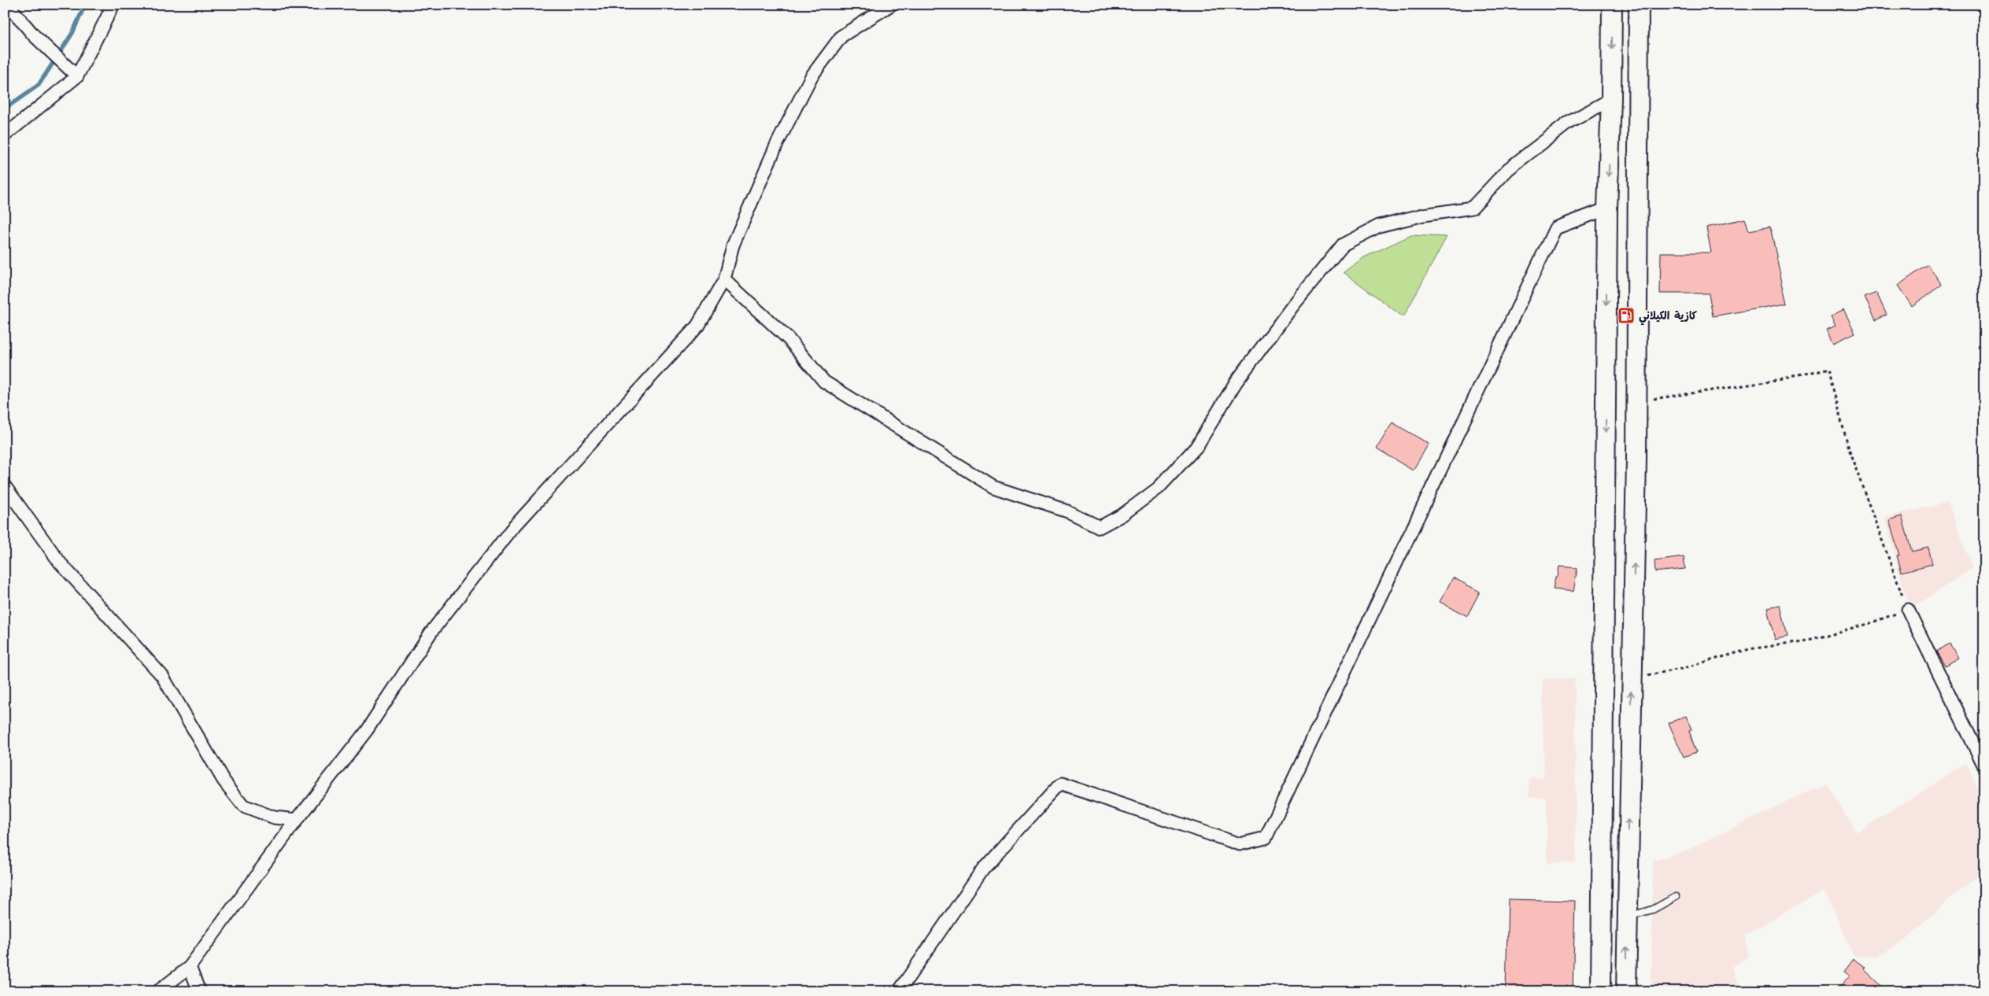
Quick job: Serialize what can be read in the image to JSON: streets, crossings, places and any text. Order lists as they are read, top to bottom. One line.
{"places":{"fuel station":["كازية الكيلاني"]}}
